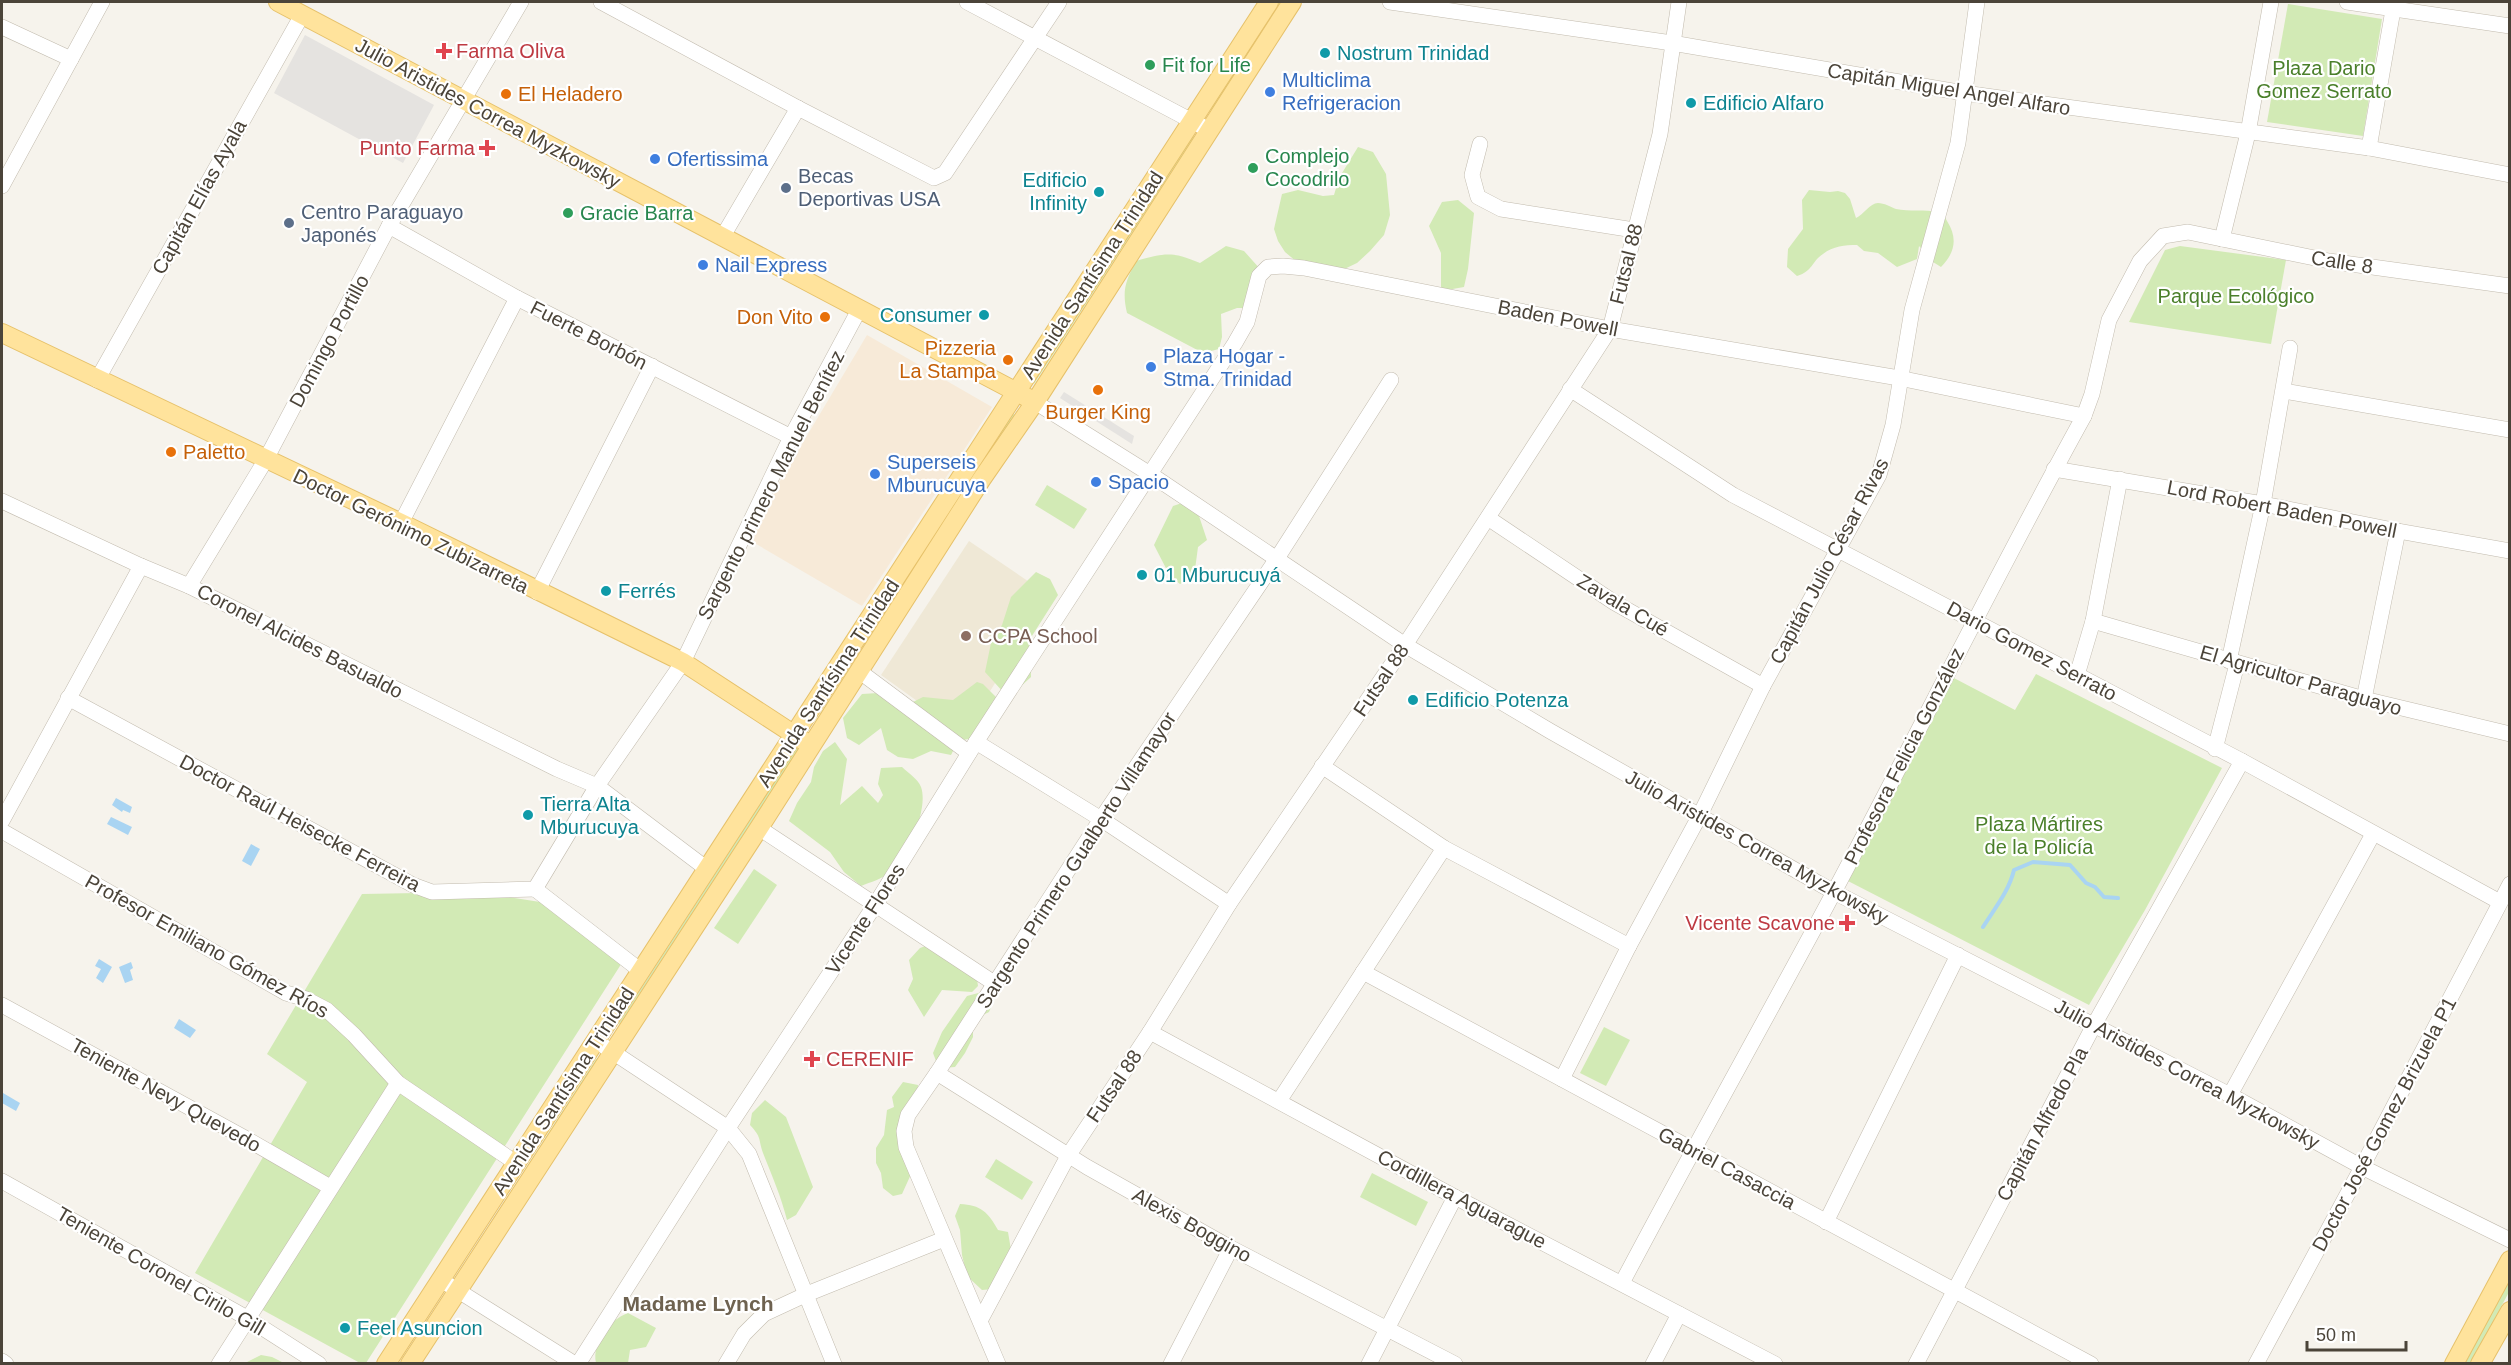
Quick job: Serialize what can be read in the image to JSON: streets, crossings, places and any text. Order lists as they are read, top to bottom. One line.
{"streets":{"main road":["Julio Aristides Correa Myzkowsky","Avenida Santísima Trinidad","Doctor Gerónimo Zubizarreta"],"street":["Capitán Miguel Angel Alfaro","Capitán Elías Ayala","Calle 8","Futsal 88","Baden Powell","Fuerte Borbón","Domingo Portillo","Sargento primero Manuel Benítez","Lord Robert Baden Powell","Capitán Julio César Rivas","Zavala Cué","Coronel Alcides Basualdo","Dario Gomez Serrato","El Agricultor Paraguayo","Profesora Felicia González","Doctor Raúl Heisecke Ferreira","Sargento Primero Gualberto Villamayor","Vicente Flores","Profesor Emiliano Gómez Ríos","Teniente Nevy Quevedo","Capitán Alfredo Pla","Doctor José Gomez Brizuela P1","Gabriel Casaccia","Cordillera Aguarague","Alexis Boggino","Teniente Coronel Cirilo Gill"]},"crossings":[["Capitán Miguel Angel Alfaro","Futsal 88"],["Capitán Miguel Angel Alfaro","Capitán Julio César Rivas"],["Julio Aristides Correa Myzkowsky","Capitán Elías Ayala"],["Julio Aristides Correa Myzkowsky","Futsal 88"],["Julio Aristides Correa Myzkowsky","Avenida Santísima Trinidad"],["Julio Aristides Correa Myzkowsky","Baden Powell"],["Julio Aristides Correa Myzkowsky","Domingo Portillo"],["Julio Aristides Correa Myzkowsky","Sargento primero Manuel Benítez"],["Julio Aristides Correa Myzkowsky","Capitán Julio César Rivas"],["Julio Aristides Correa Myzkowsky","Profesora Felicia González"],["Julio Aristides Correa Myzkowsky","Sargento Primero Gualberto Villamayor"],["Julio Aristides Correa Myzkowsky","Vicente Flores"],["Julio Aristides Correa Myzkowsky","Capitán Alfredo Pla"],["Julio Aristides Correa Myzkowsky","Doctor José Gomez Brizuela P1"],["Capitán Elías Ayala","Doctor Gerónimo Zubizarreta"],["Calle 8","Profesora Felicia González"],["Futsal 88","Baden Powell"],["Futsal 88","Zavala Cué"],["Futsal 88","Dario Gomez Serrato"],["Futsal 88","Sargento Primero Gualberto Villamayor"],["Futsal 88","Cordillera Aguarague"],["Futsal 88","Alexis Boggino"],["Avenida Santísima Trinidad","Doctor Gerónimo Zubizarreta"],["Avenida Santísima Trinidad","Coronel Alcides Basualdo"],["Avenida Santísima Trinidad","Profesor Emiliano Gómez Ríos"],["Baden Powell","Capitán Julio César Rivas"],["Baden Powell","Profesora Felicia González"],["Baden Powell","Vicente Flores"],["Fuerte Borbón","Domingo Portillo"],["Fuerte Borbón","Sargento primero Manuel Benítez"],["Domingo Portillo","Doctor Gerónimo Zubizarreta"],["Domingo Portillo","Coronel Alcides Basualdo"],["Sargento primero Manuel Benítez","Doctor Gerónimo Zubizarreta"],["Lord Robert Baden Powell","Profesora Felicia González"],["Capitán Julio César Rivas","Zavala Cué"],["Capitán Julio César Rivas","Dario Gomez Serrato"],["Capitán Julio César Rivas","Gabriel Casaccia"],["Dario Gomez Serrato","Profesora Felicia González"],["Dario Gomez Serrato","Capitán Alfredo Pla"],["Dario Gomez Serrato","Doctor José Gomez Brizuela P1"],["Profesora Felicia González","Gabriel Casaccia"],["Profesora Felicia González","Cordillera Aguarague"],["Sargento Primero Gualberto Villamayor","Alexis Boggino"],["Capitán Alfredo Pla","Gabriel Casaccia"]],"districts":["Madame Lynch"],"parks":["Plaza Dario Gomez Serrato","Parque Ecológico","Plaza Mártires de la Policía"],"places":{"health":["Farma Oliva","Punto Farma","Vicente Scavone","CERENIF"],"other":["Nostrum Trinidad","Fit for Life","Multiclima Refrigeracion","El Heladero","Edificio Alfaro","Ofertissima","Complejo Cocodrilo","Becas Deportivas USA","Edificio Infinity","Gracie Barra","Centro Paraguayo Japonés","Nail Express","Consumer","Don Vito","Pizzeria La Stampa","Plaza Hogar - Stma. Trinidad","Burger King","Paletto","Superseis Mburucuya","Spacio","01 Mburucuyá","Ferrés","CCPA School","Edificio Potenza","Tierra Alta Mburucuya","Feel Asuncion"]},"scale_bar":"50 m"}
